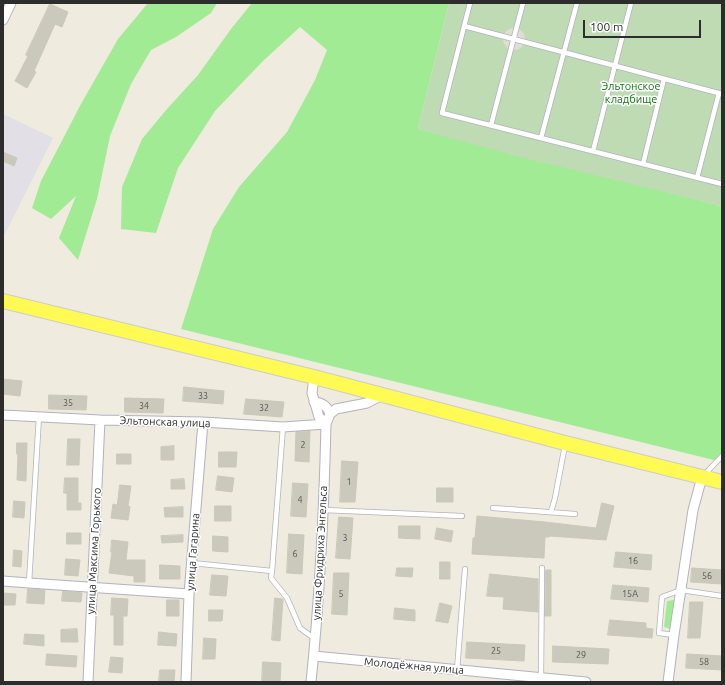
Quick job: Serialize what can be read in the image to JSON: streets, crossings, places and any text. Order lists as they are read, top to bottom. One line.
{"streets":{"street":["Эльтонская улица","улица Максима Горького","улица Гагарина","улица Фридриха Энгельса","Молодёжная улица"]},"crossings":[["Эльтонская улица","улица Максима Горького"],["Эльтонская улица","улица Гагарина"],["Эльтонская улица","улица Фридриха Энгельса"],["улица Фридриха Энгельса","Молодёжная улица"]],"parks":["Эльтонское кладбище"],"house_numbers":["33","35","34","32","2","1","4","3","6","16","56","5","15А","25","29","58"],"scale_bar":"100 m"}
